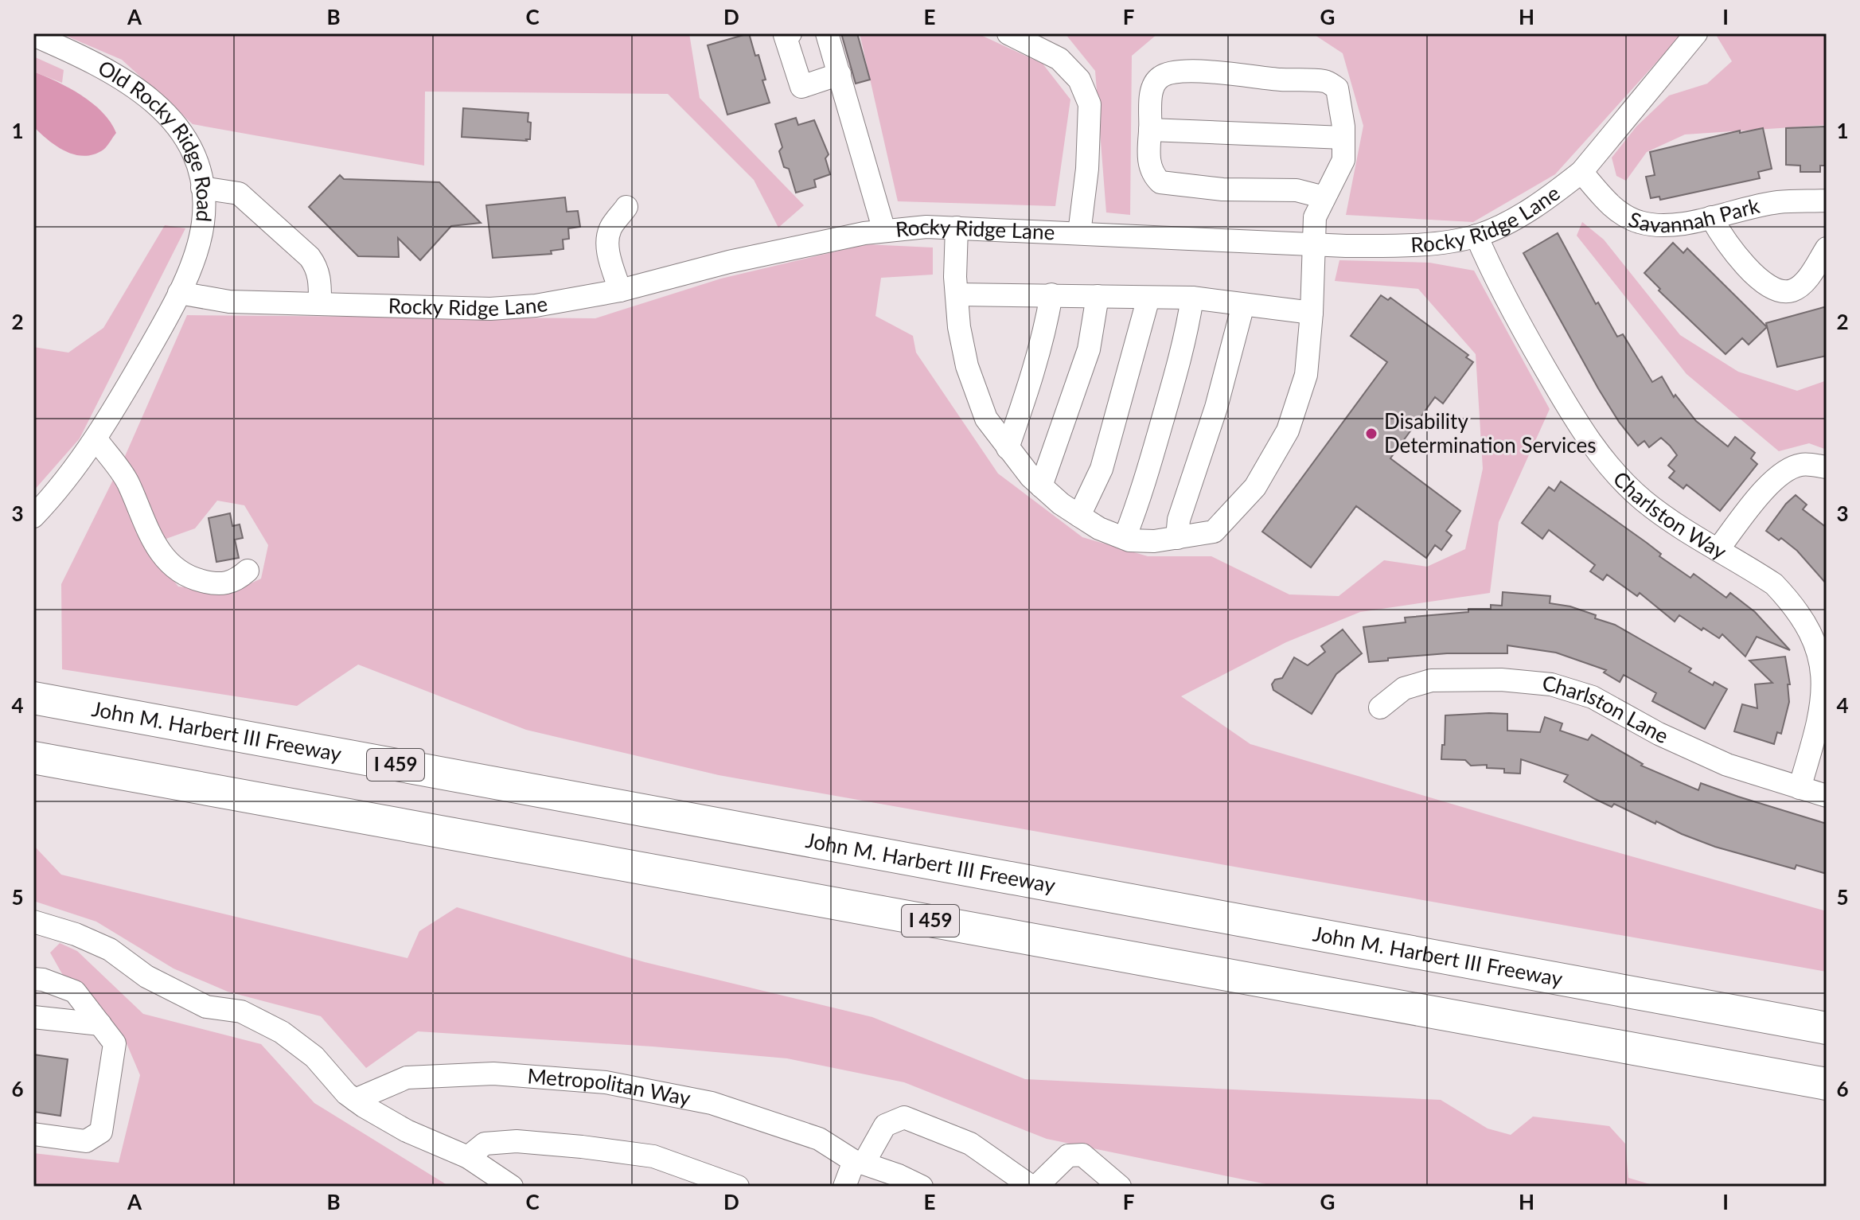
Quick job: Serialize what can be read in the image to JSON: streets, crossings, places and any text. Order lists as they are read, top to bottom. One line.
{"streets":{"highway":["John M. Harbert III Freeway","I 459"],"street":["Old Rocky Ridge Road","Savannah Park","Rocky Ridge Lane","Charlston Way","Charlston Lane","Metropolitan Way"]},"crossings":[["Old Rocky Ridge Road","Rocky Ridge Lane"],["Savannah Park","Rocky Ridge Lane"],["Rocky Ridge Lane","Charlston Way"],["Charlston Way","Charlston Lane"]],"places":["Disability Determination Services"],"grid":{"columns":["A","B","C","D","E","F","G","H","I"],"rows":["1","2","3","4","5","6"]}}
